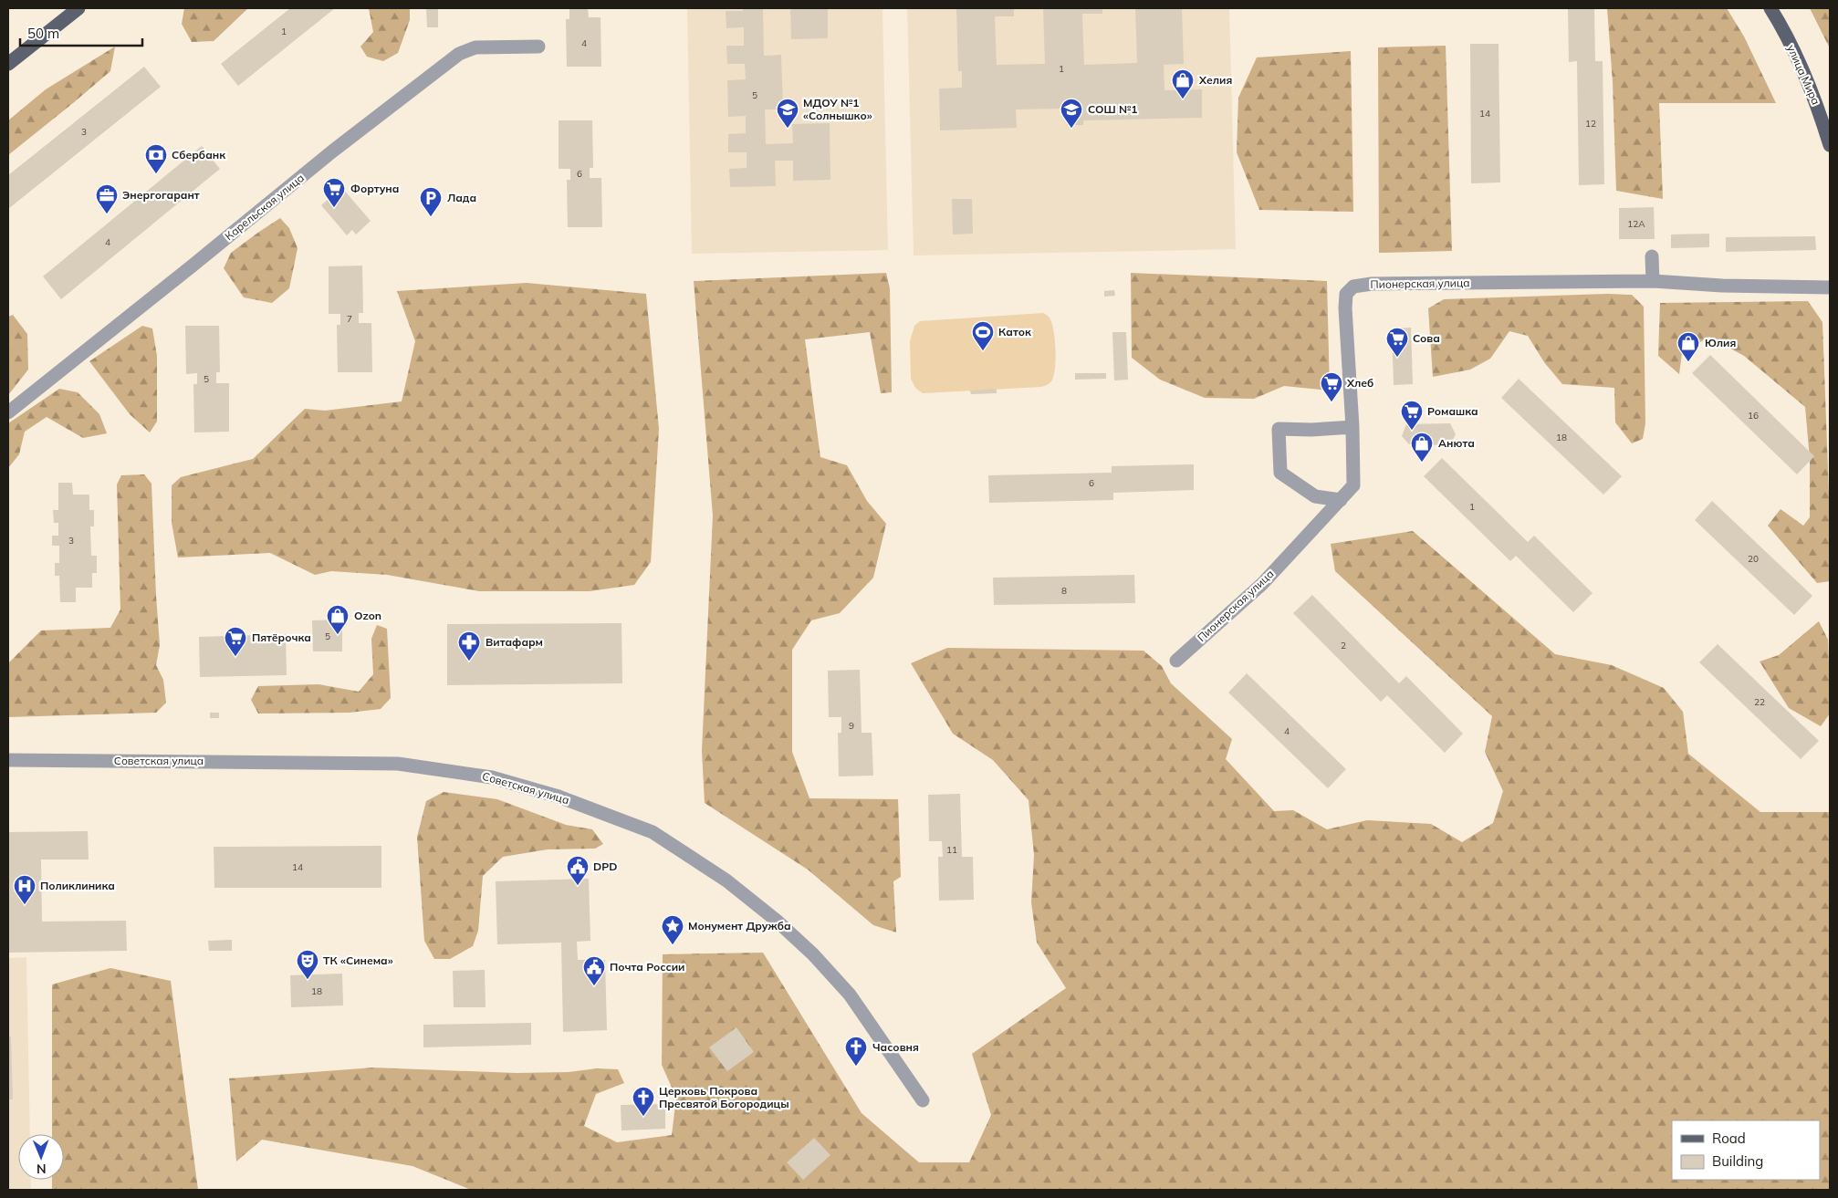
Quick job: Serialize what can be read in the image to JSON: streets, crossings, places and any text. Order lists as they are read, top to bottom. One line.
{"streets":{"main road":["улица Мира"],"street":["Карельская улица","Пионерская улица","Советская улица"]},"places":{"shop":["Хелия","Юлия","Анюта","Ozon"],"school or university":["МДОУ №1 «Солнышко»","СОШ №1"],"bank":["Сбербанк"],"supermarket":["Фортуна","Сова","Хлеб","Ромашка","Пятёрочка"],"office":["Энергогарант"],"parking":["Лада"],"sports":["Каток"],"pharmacy":["Витафарм"],"public building":["DPD","Почта России"],"hospital":["Поликлиника"],"place":["Монумент Дружба"],"theatre":["ТК «Синема»"],"church":["Часовня","Церковь Покрова Пресвятой Богородицы"]},"house_numbers":["1","4","1","5","14","12","3","6","12А","4","7","5","16","18","6","1","3","20","8","5","2","22","9","4","11","14","18"],"legend":["Road","Building"],"scale_bar":"50 m","north":"bottom"}
